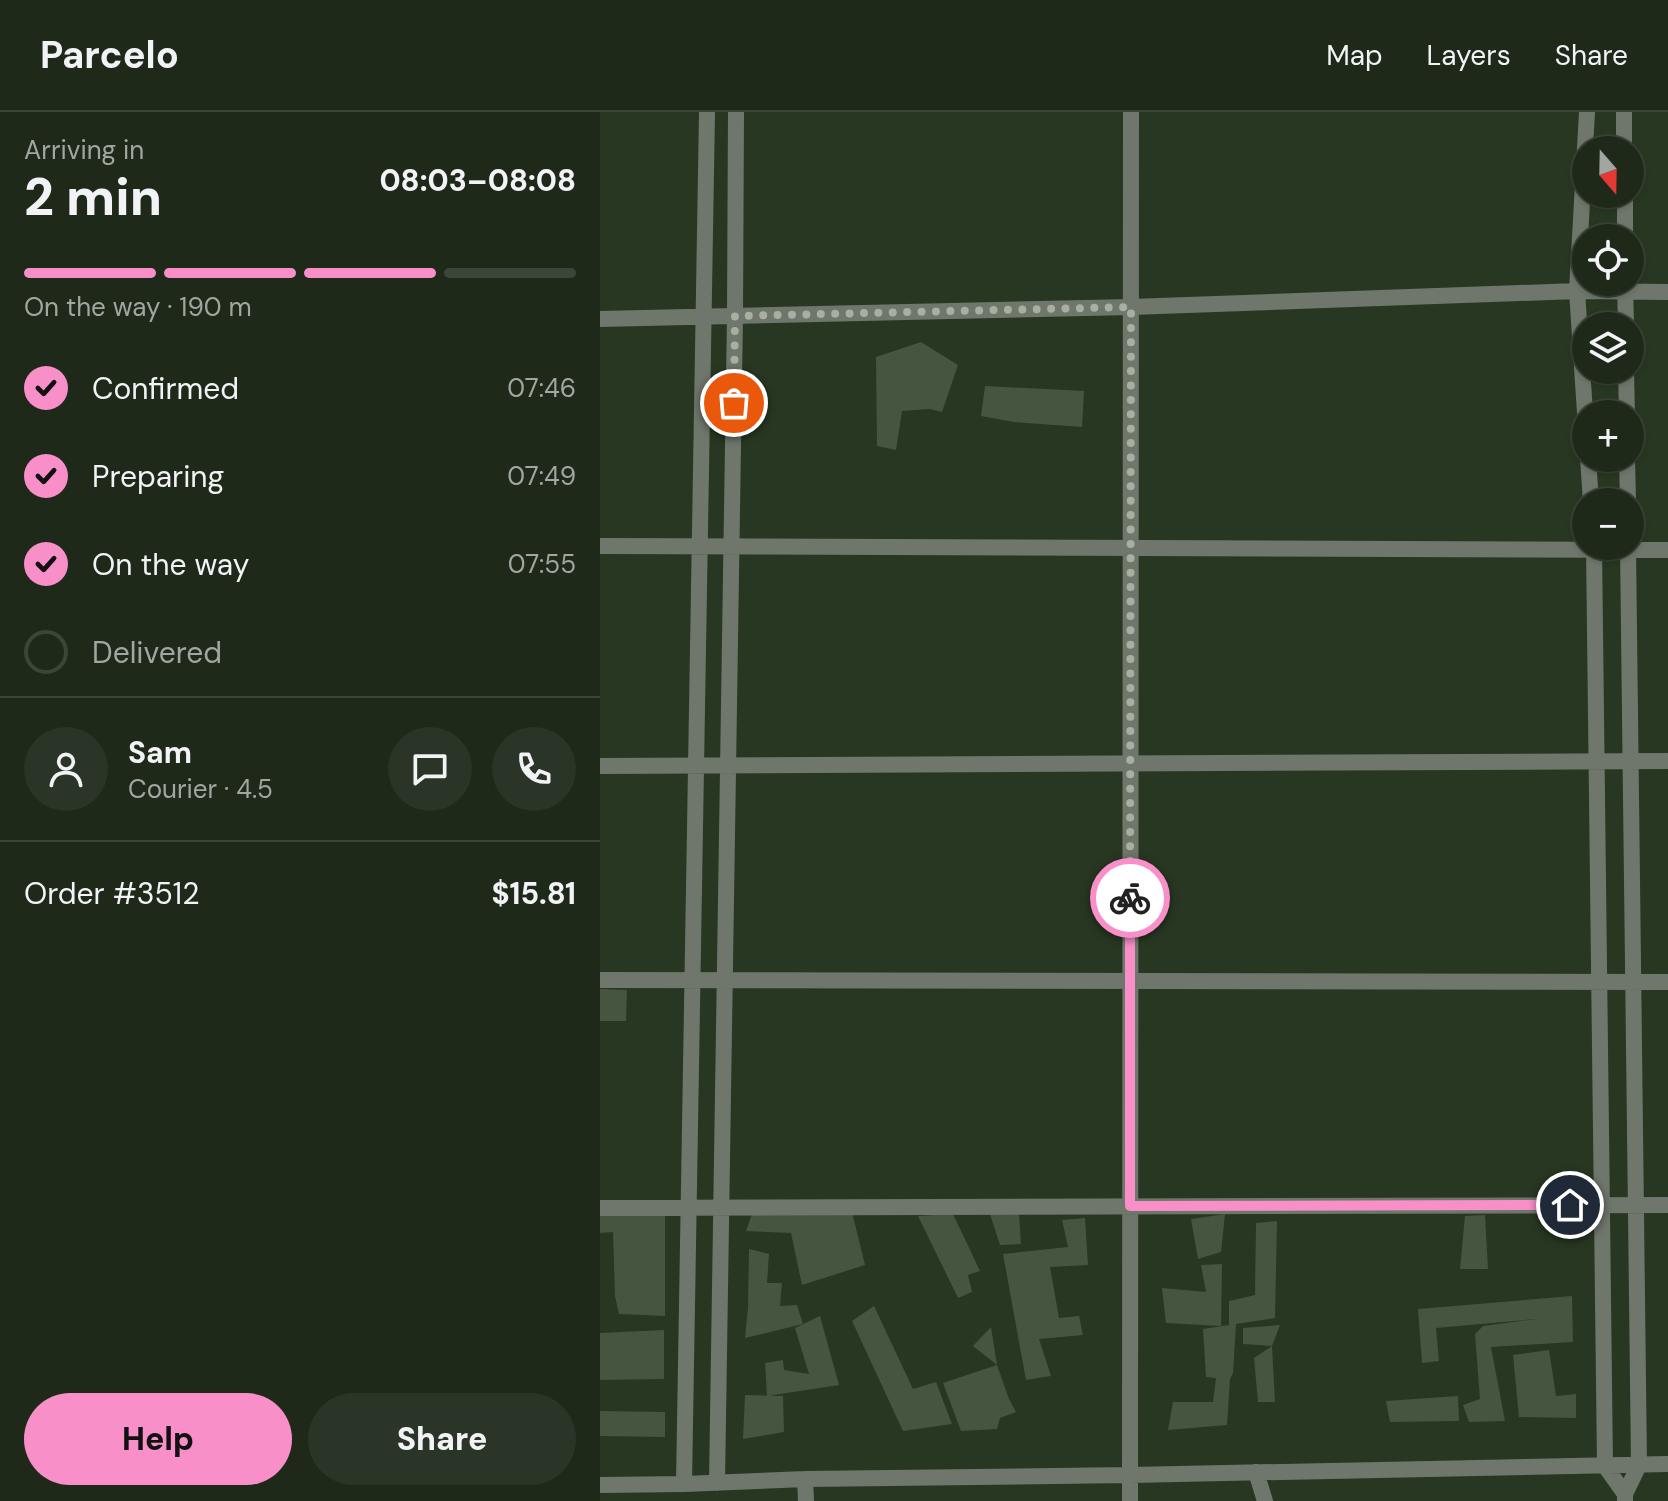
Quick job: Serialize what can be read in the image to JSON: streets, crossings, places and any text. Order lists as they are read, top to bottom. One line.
{"north":"bottom","page":{"header":"Parcelo","nav":["Map","Layers","Share"],"heading":["2 min","Arriving in","08:03–08:08"],"panel":["Sam","Courier · 4.5","Order #3512","$15.81"],"map_buttons":["+","−"],"bar":"On the way · 190 m","list":[["Confirmed","07:46"],["Preparing","07:49"],["On the way","07:55"],"Delivered"],"buttons":["Help","Share"]}}
